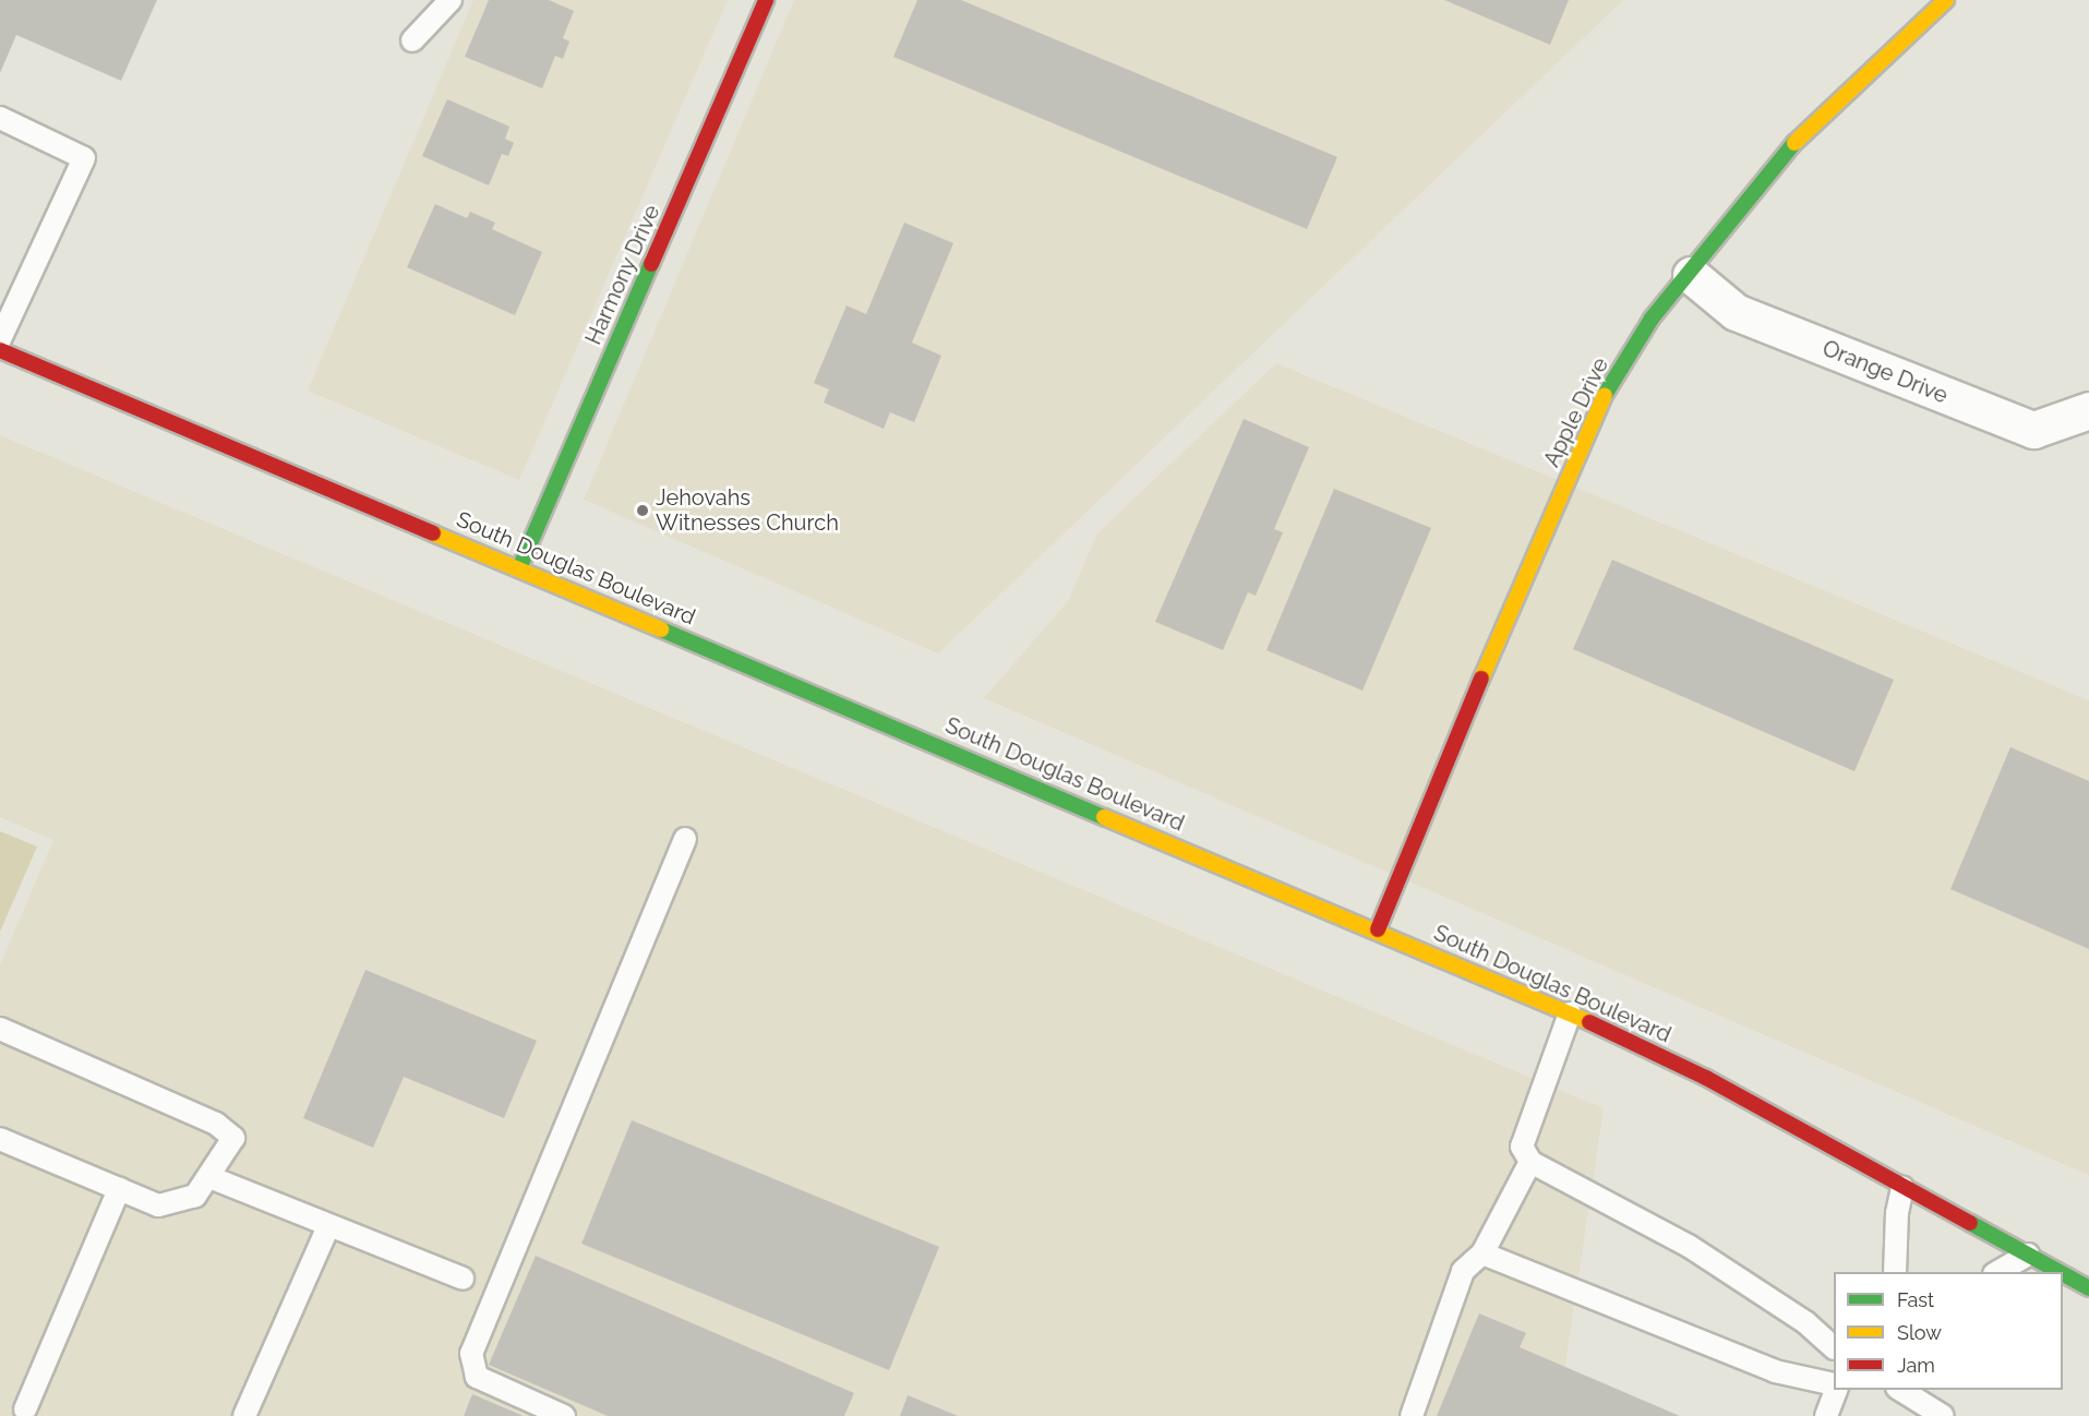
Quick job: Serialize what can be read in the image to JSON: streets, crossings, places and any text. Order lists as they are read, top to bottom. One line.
{"streets":{"main road":["Harmony Drive","Apple Drive","South Douglas Boulevard"],"street":["Orange Drive"]},"crossings":[["Harmony Drive","South Douglas Boulevard"],["Orange Drive","Apple Drive"],["Apple Drive","South Douglas Boulevard"]],"places":["Jehovahs Witnesses Church"],"legend":["Fast","Slow","Jam"]}
